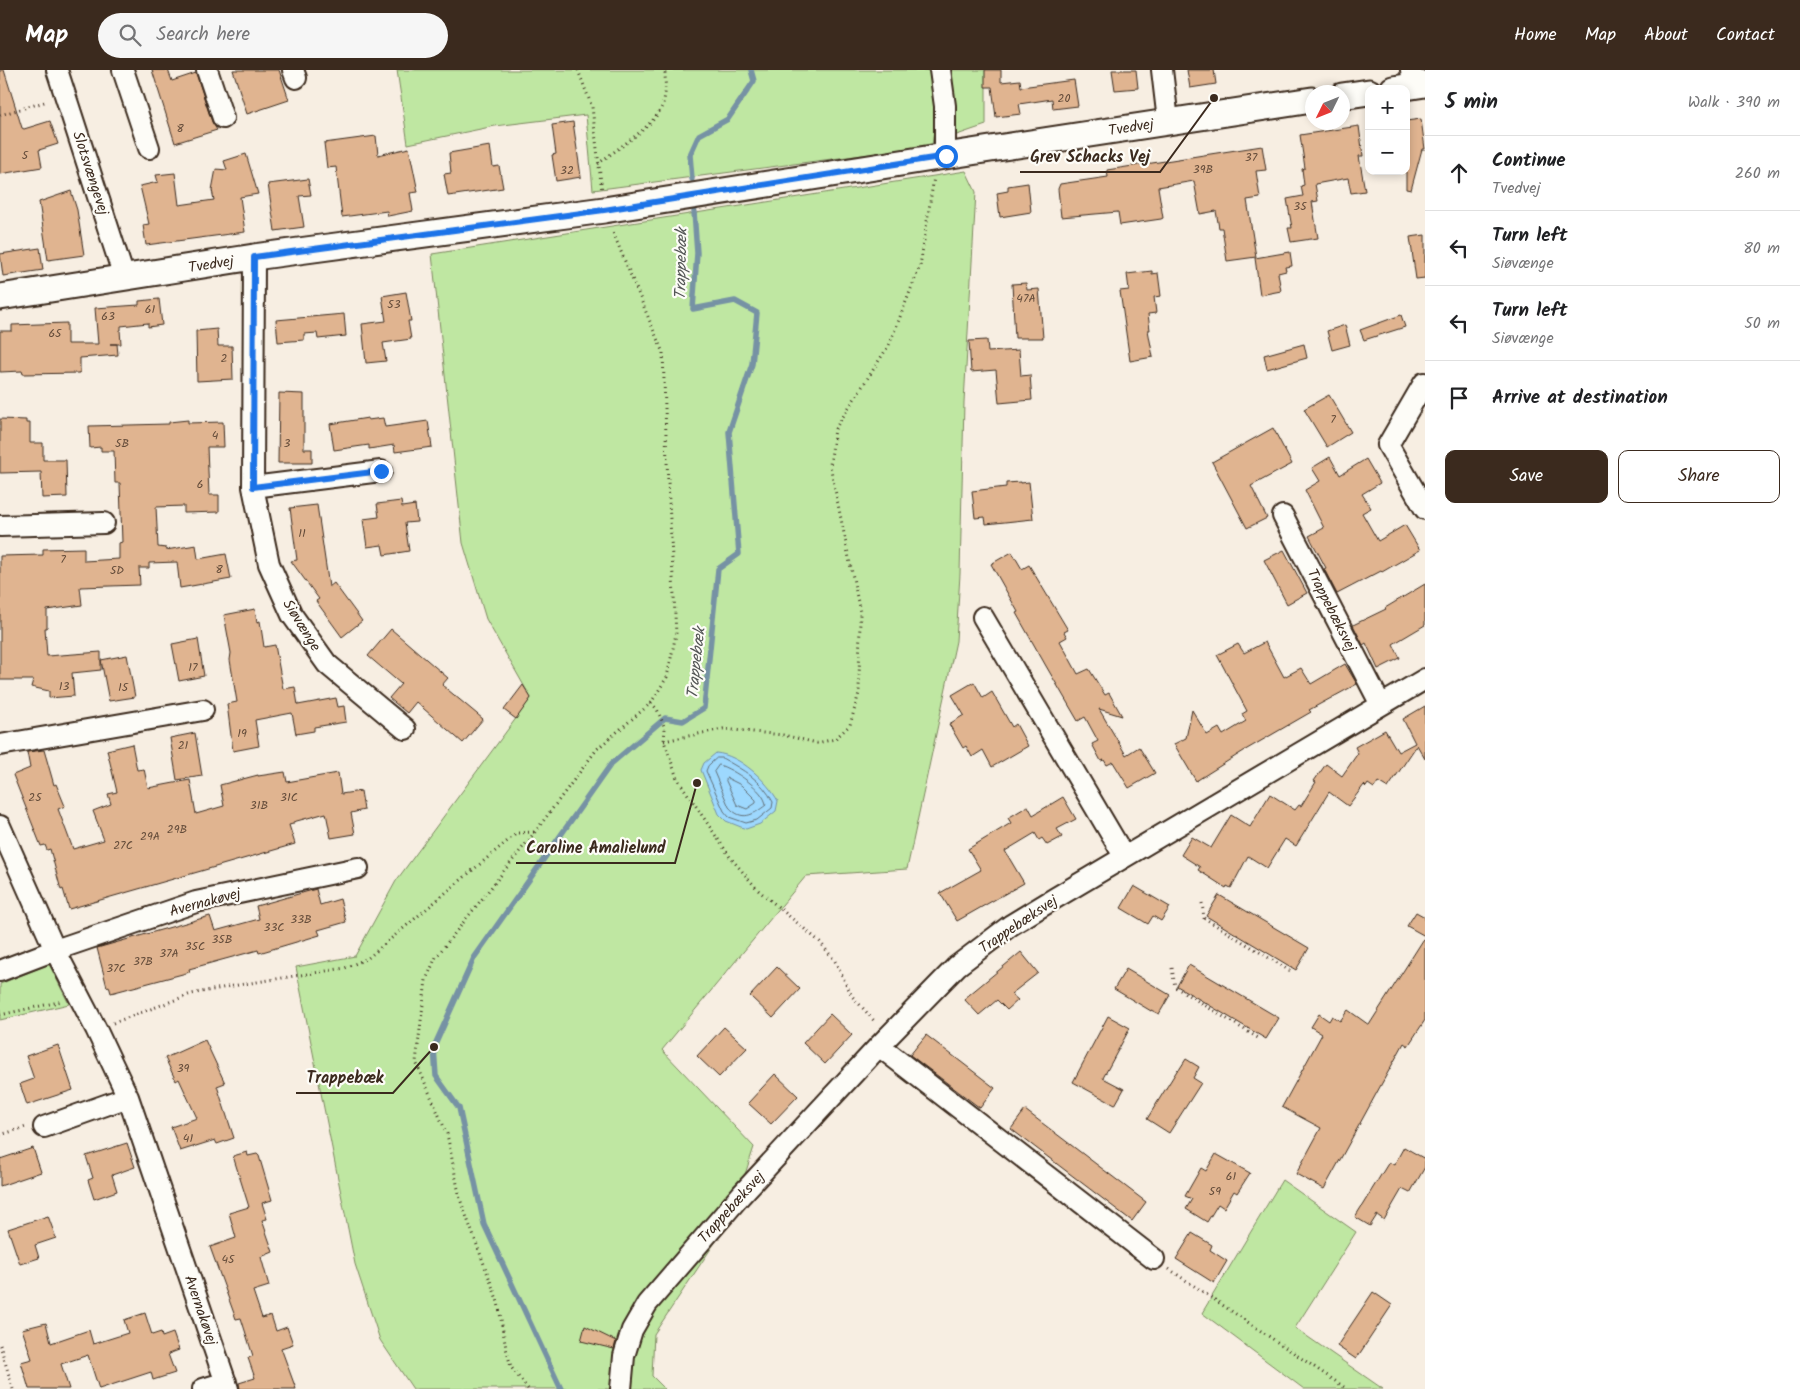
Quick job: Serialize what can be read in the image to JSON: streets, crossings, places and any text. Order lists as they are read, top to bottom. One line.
{"streets":{"street":["Tvedvej","Slotsvængevej","Trappebæksvej","Siøvænge","Avernakøvej"]},"crossings":[["Tvedvej","Slotsvængevej"],["Tvedvej","Siøvænge"]],"water":["Trappebæk"],"places":["Grev Schacks Vej","Caroline Amalielund","Trappebæk"],"house_numbers":["20","8","5","37","39B","32","35","47A","53","61","63","65","2","7","4","5B","3","6","11","7","8","5D","17","13","15","19","21","25","31C","31B","29B","29A","27C","33B","33C","35B","35C","37A","37B","37C","39","41","61","59","45"],"north":"bottom left","page":{"header":"Map","search":"Search here","nav":["Home","Map","About","Contact"],"heading":["5 min","Walk · 390 m"],"map_buttons":["+","−"],"list":[["Continue","Tvedvej","260 m"],["Turn left","Siøvænge","80 m"],["Turn left","Siøvænge","50 m"],"Arrive at destination"],"buttons":["Save","Share"]}}
